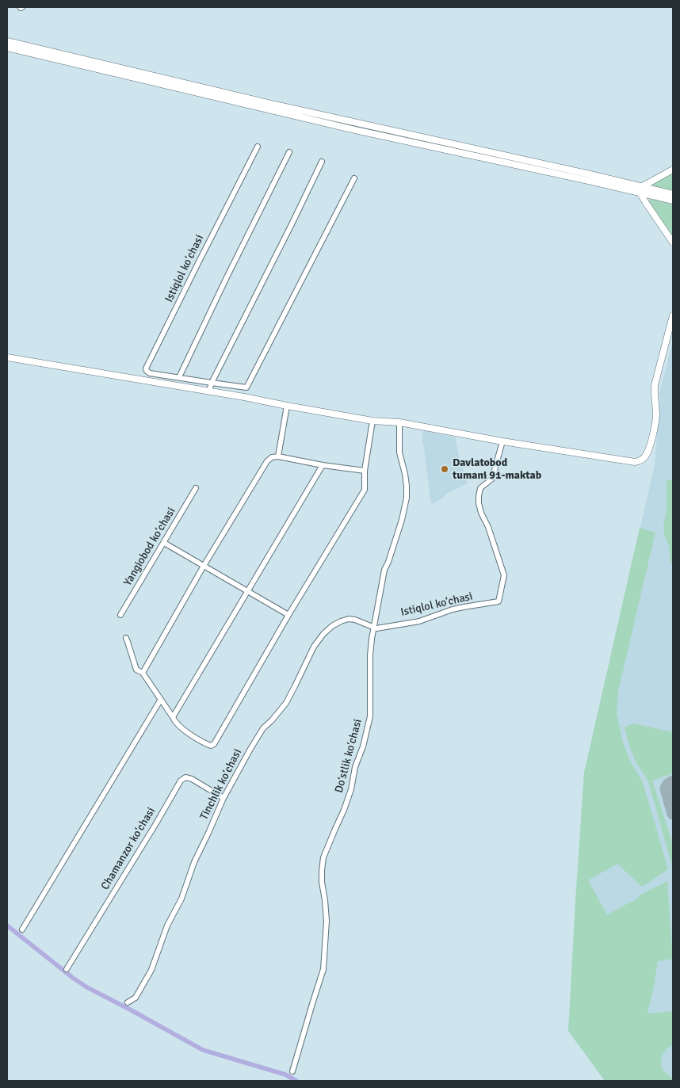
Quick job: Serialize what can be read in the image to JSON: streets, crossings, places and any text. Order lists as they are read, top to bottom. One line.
{"streets":{"street":["Istiqlol koʻchasi","Yangiobod koʻchasi","Doʻstlik koʻchasi","Tinchlik koʻchasi","Chamanzor koʻchasi"]},"crossings":[["Istiqlol koʻchasi","Doʻstlik koʻchasi"],["Istiqlol koʻchasi","Tinchlik koʻchasi"],["Doʻstlik koʻchasi","Tinchlik koʻchasi"],["Tinchlik koʻchasi","Chamanzor koʻchasi"]],"places":["Davlatobod tumani 91-maktab"]}
